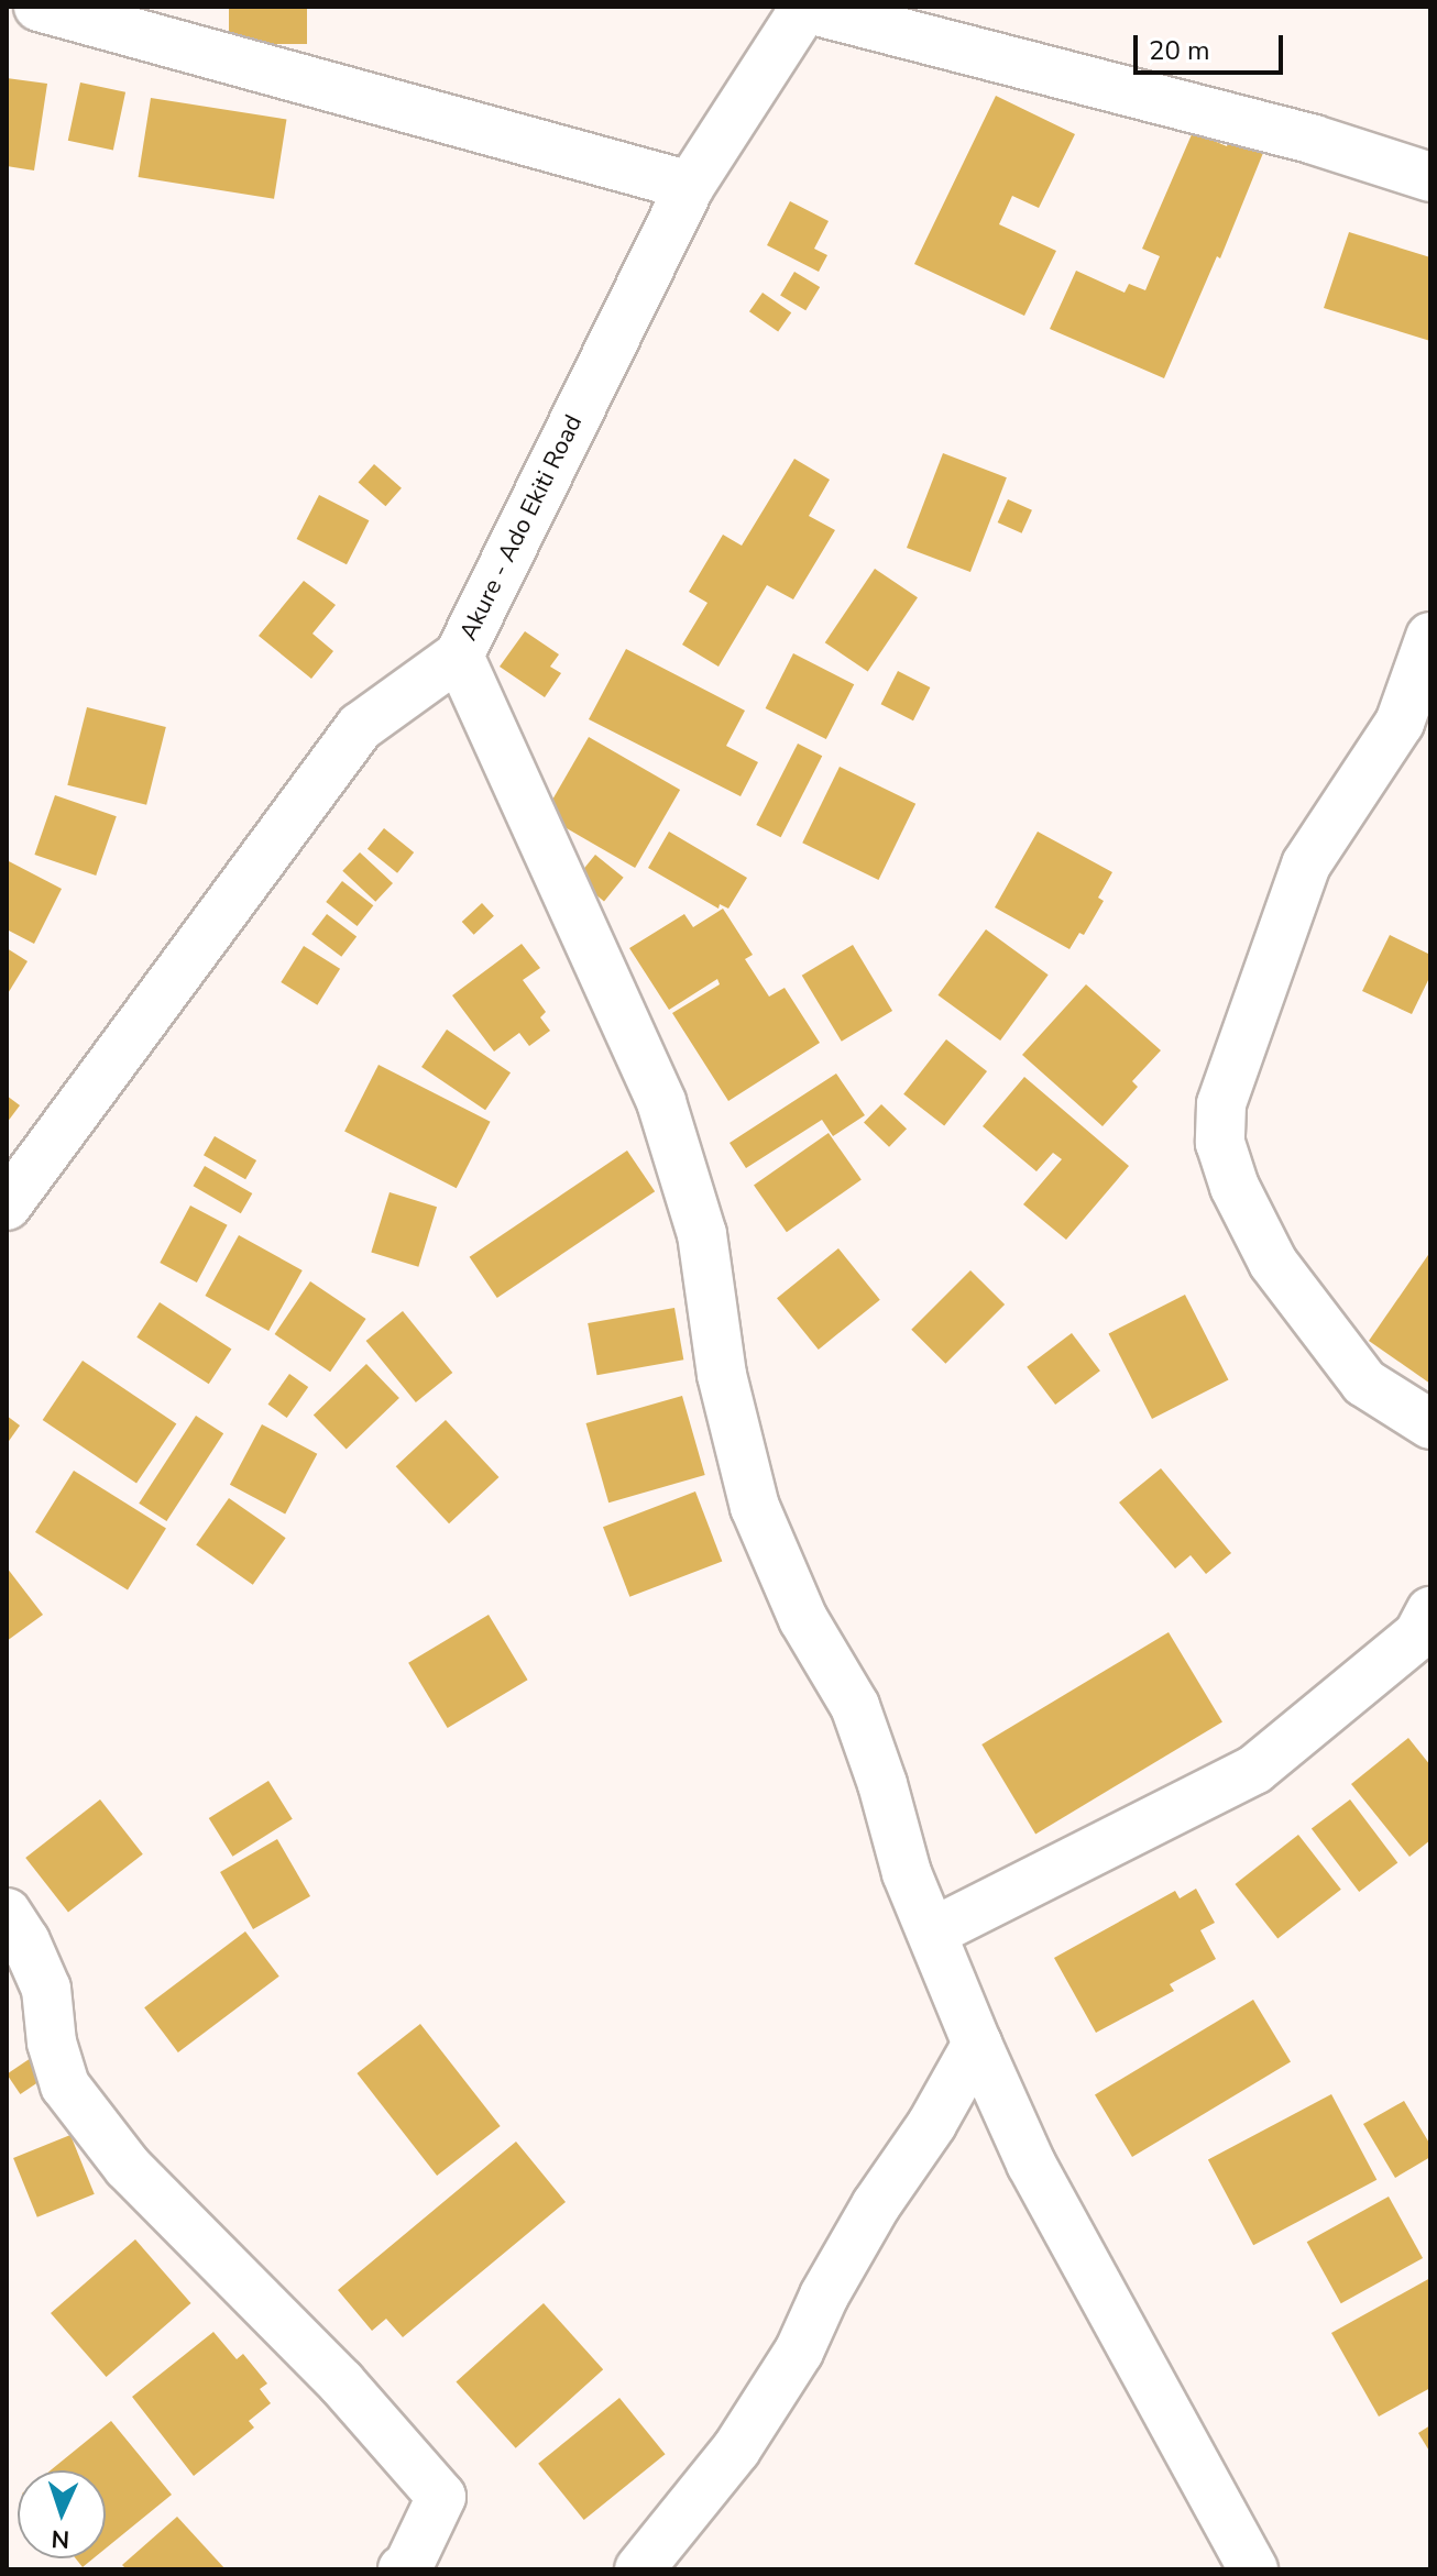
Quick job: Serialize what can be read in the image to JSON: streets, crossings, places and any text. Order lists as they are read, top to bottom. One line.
{"streets":{"street":["Akure - Ado Ekiti Road"]},"scale_bar":"20 m","north":"bottom"}
